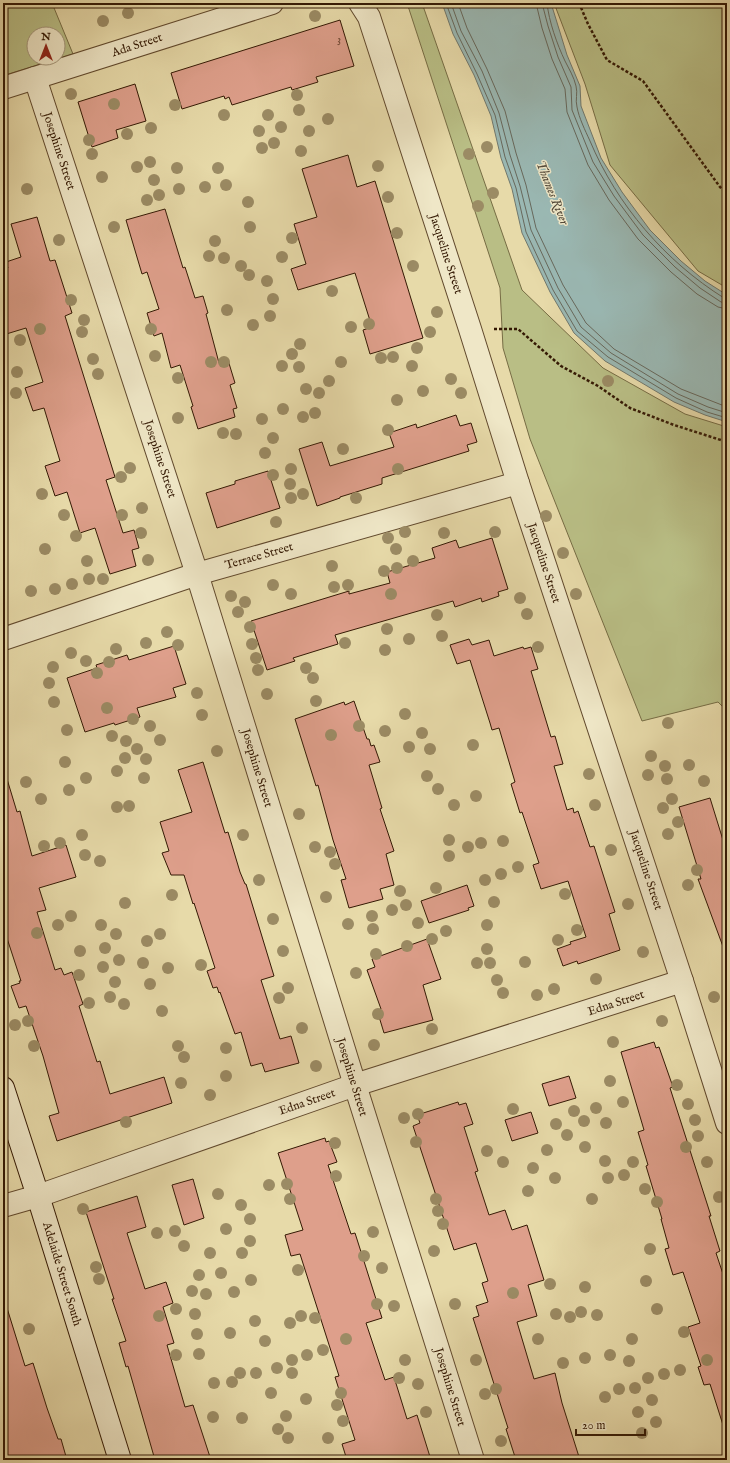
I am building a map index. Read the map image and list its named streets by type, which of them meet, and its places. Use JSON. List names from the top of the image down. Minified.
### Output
{"streets":{"street":["Ada Street","Josephine Street","Jacqueline Street","Terrace Street","Edna Street","Adelaide Street South"]},"crossings":[["Ada Street","Josephine Street"],["Josephine Street","Terrace Street"],["Josephine Street","Edna Street"],["Jacqueline Street","Terrace Street"],["Jacqueline Street","Edna Street"],["Edna Street","Adelaide Street South"]],"water":["Thames River"],"house_numbers":["3"],"scale_bar":"20 m","north":"top"}
